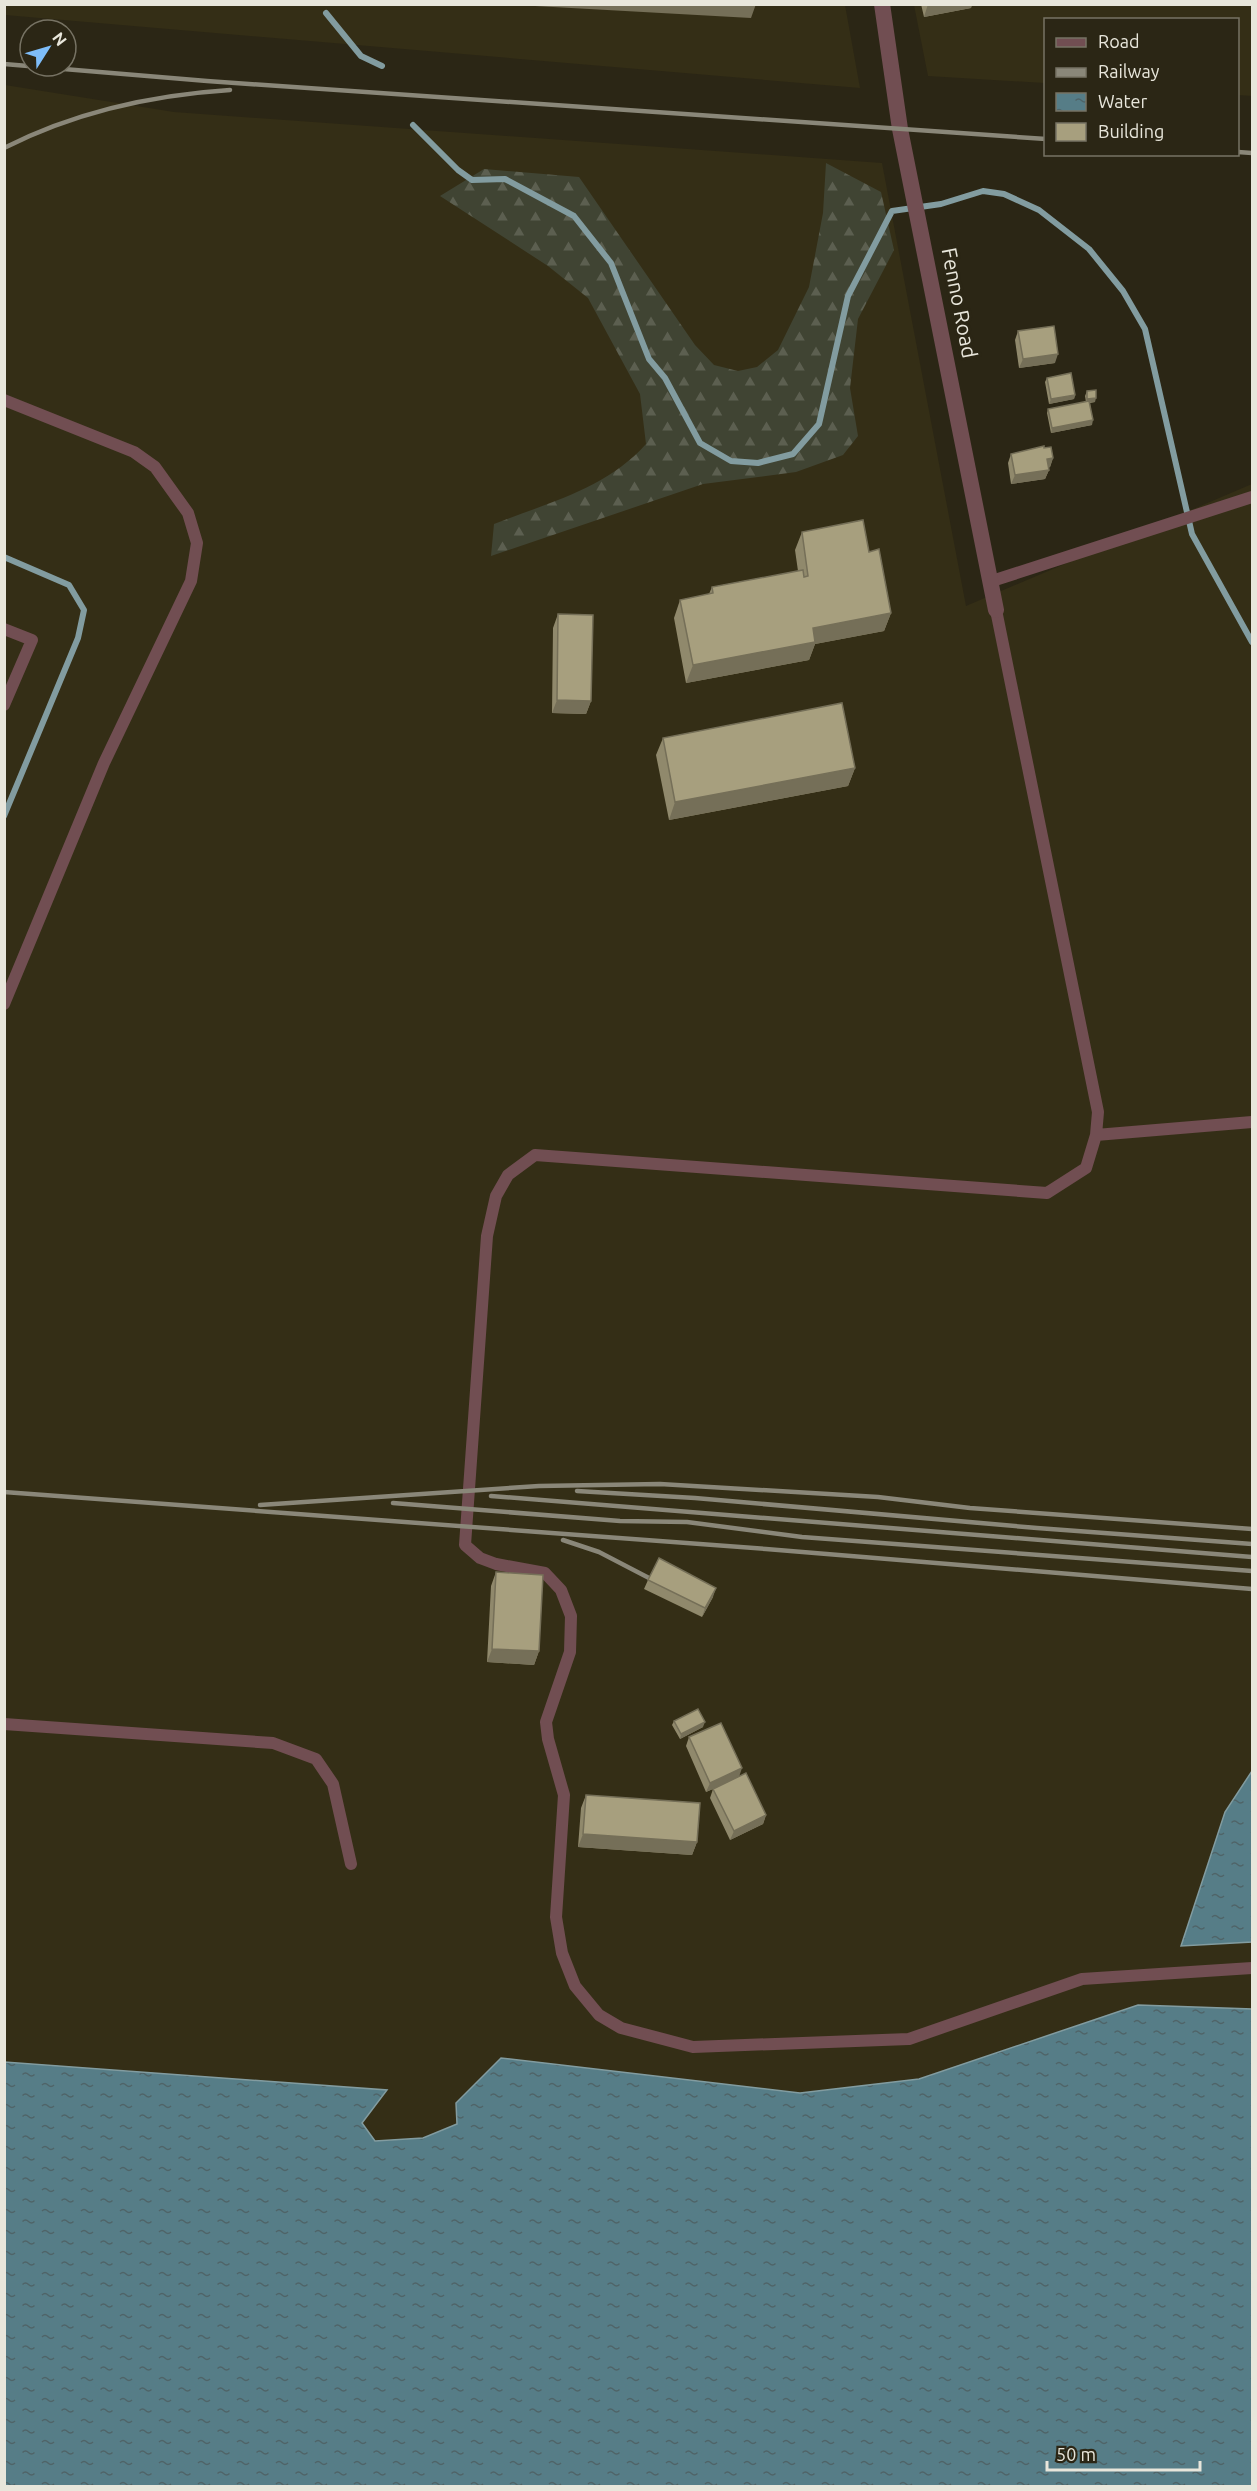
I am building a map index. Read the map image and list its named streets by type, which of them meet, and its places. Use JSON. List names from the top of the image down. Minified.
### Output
{"streets":{"street":["Fenno Road"]},"legend":["Road","Railway","Water","Building"],"scale_bar":"50 m","north":"top right"}
